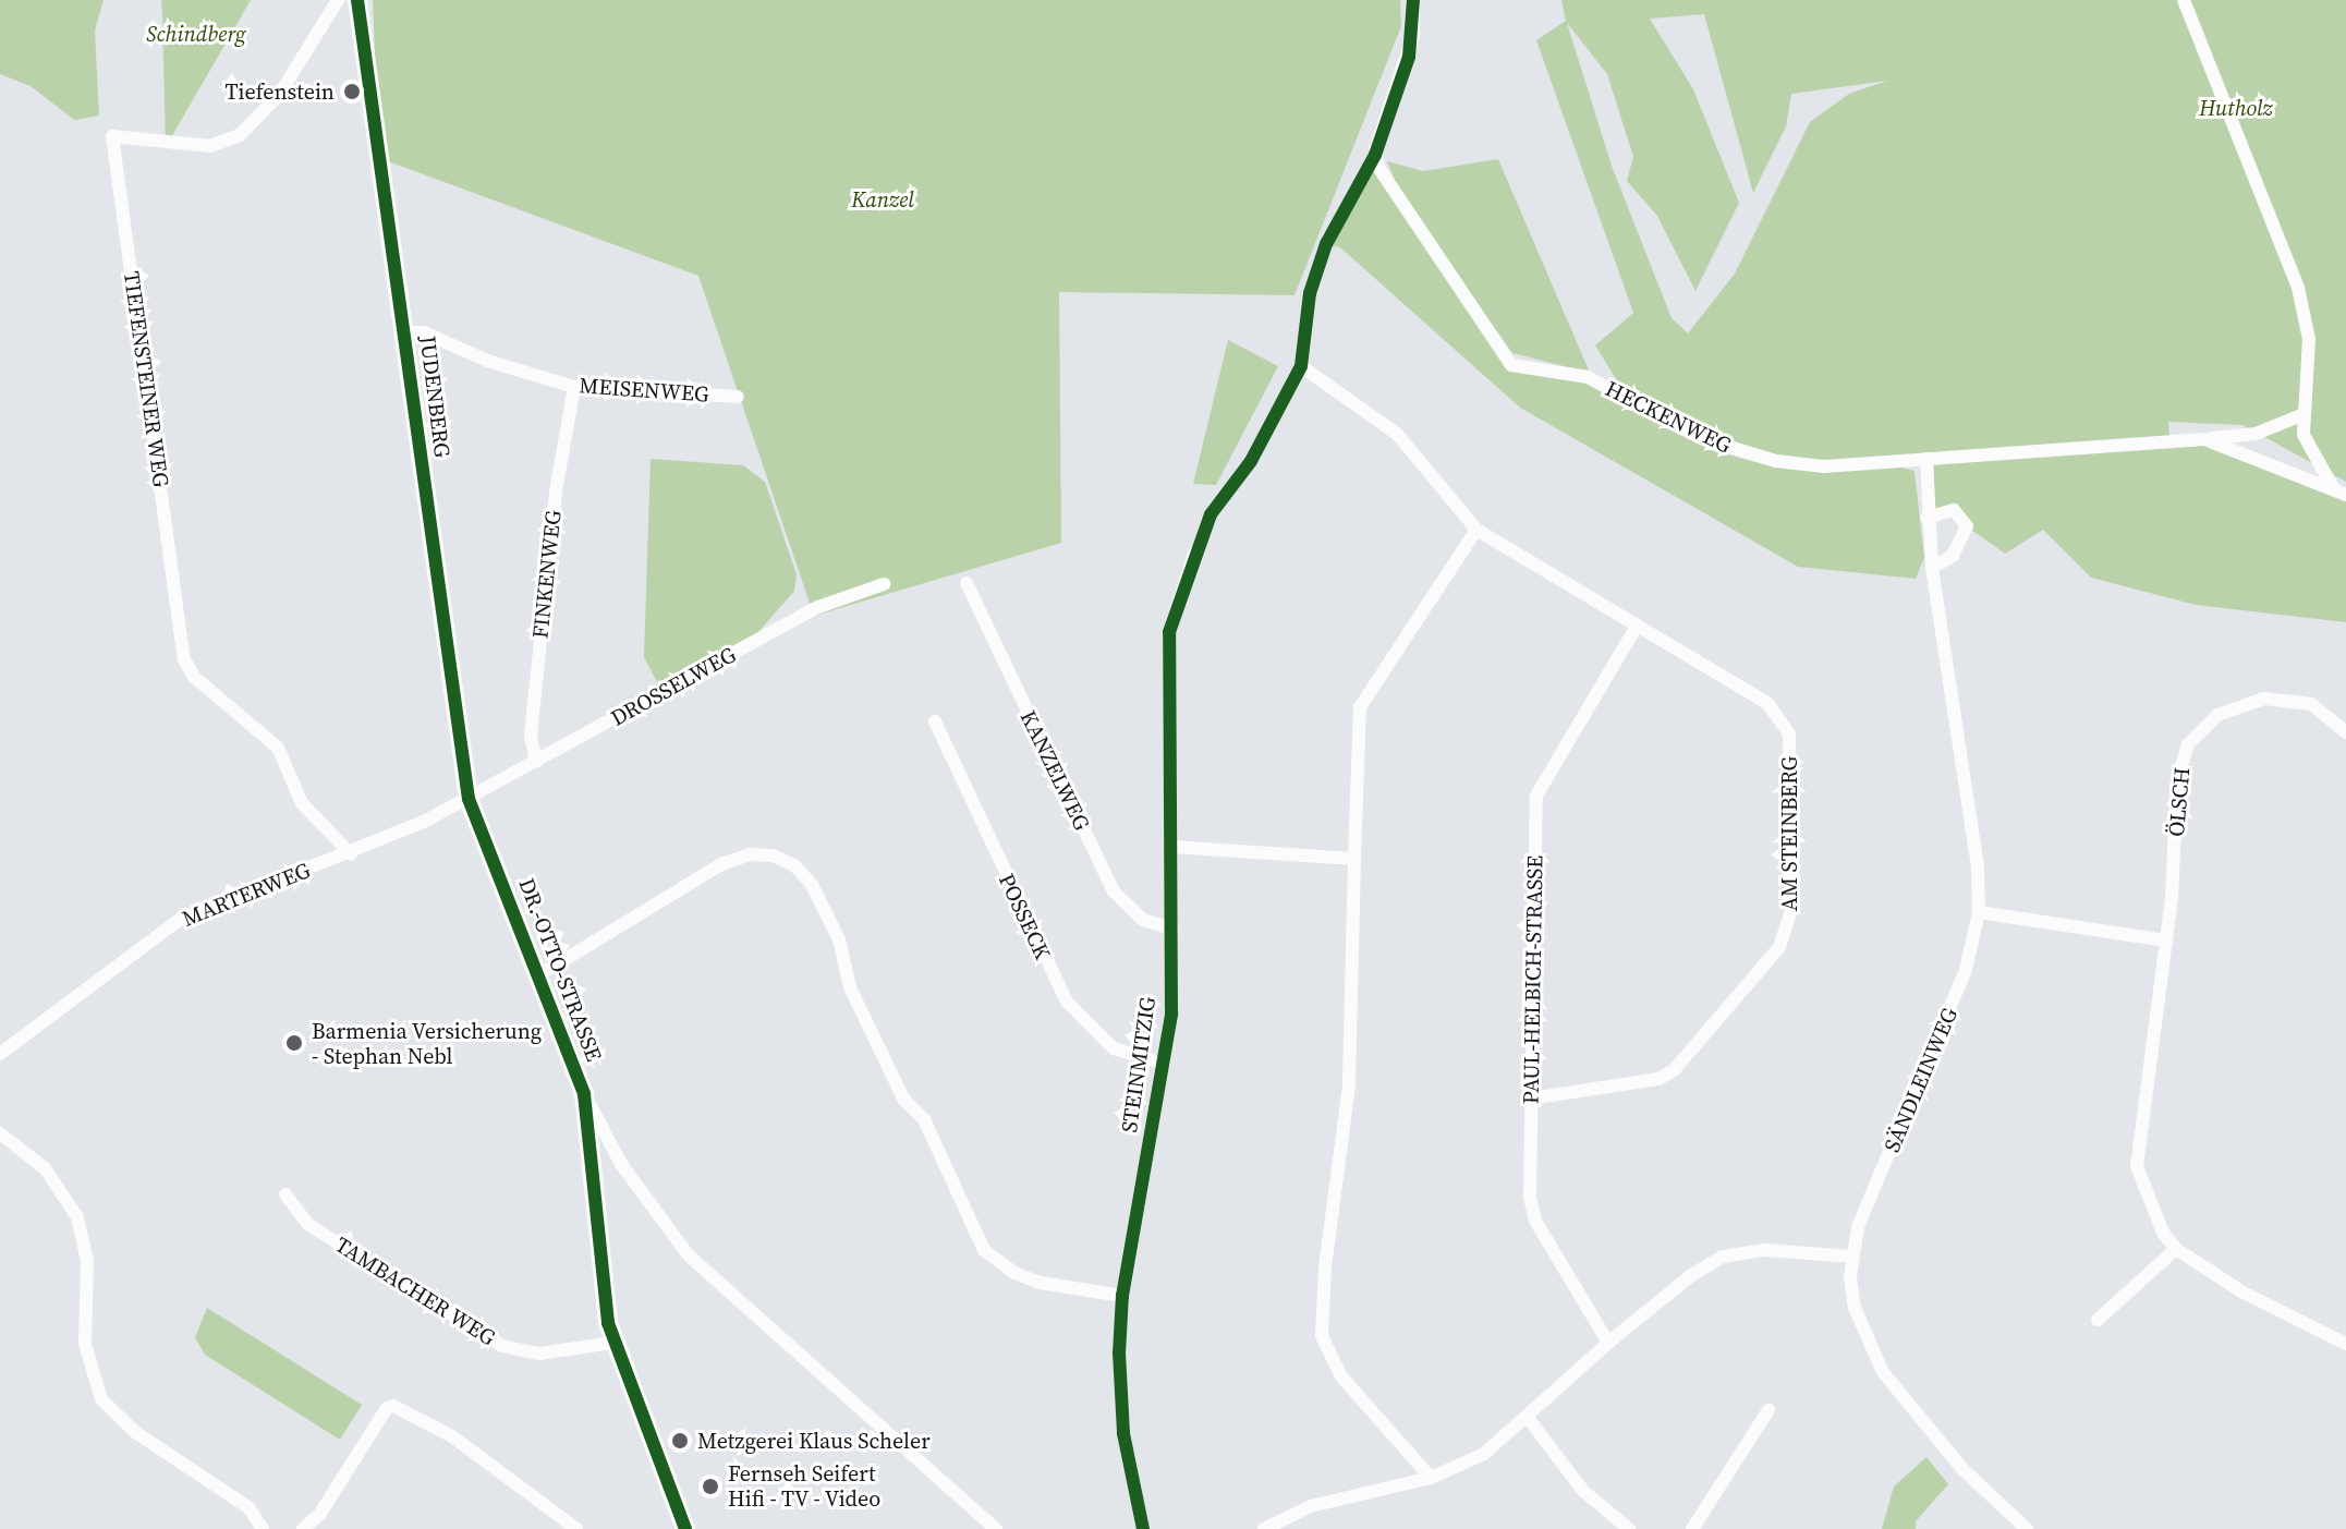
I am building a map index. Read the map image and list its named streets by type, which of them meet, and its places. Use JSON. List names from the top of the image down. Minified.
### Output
{"streets":{"street":["TIEFENSTEINER WEG","MEISENWEG","JUDENBERG","HECKENWEG","FINKENWEG","DROSSELWEG","KANZELWEG","ÖLSCH","AM STEINBERG","MARTERWEG","POSSECK","DR.-OTTO-STRASSE","PAUL-HELBICH-STRASSE","STEINMITZIG","SÄNDLEINWEG","TAMBACHER WEG"]},"crossings":[["TIEFENSTEINER WEG","MARTERWEG"],["MEISENWEG","JUDENBERG"],["MEISENWEG","FINKENWEG"],["JUDENBERG","DROSSELWEG"],["JUDENBERG","MARTERWEG"],["JUDENBERG","DR.-OTTO-STRASSE"],["HECKENWEG","SÄNDLEINWEG"],["FINKENWEG","DROSSELWEG"],["DROSSELWEG","MARTERWEG"],["DROSSELWEG","DR.-OTTO-STRASSE"],["KANZELWEG","STEINMITZIG"],["AM STEINBERG","PAUL-HELBICH-STRASSE"],["MARTERWEG","DR.-OTTO-STRASSE"],["POSSECK","STEINMITZIG"]],"parks":["Schindberg","Hutholz","Kanzel"],"places":["Tiefenstein","Barmenia Versicherung - Stephan Nebl","Metzgerei Klaus Scheler","Fernseh Seifert Hifi - TV - Video"]}
